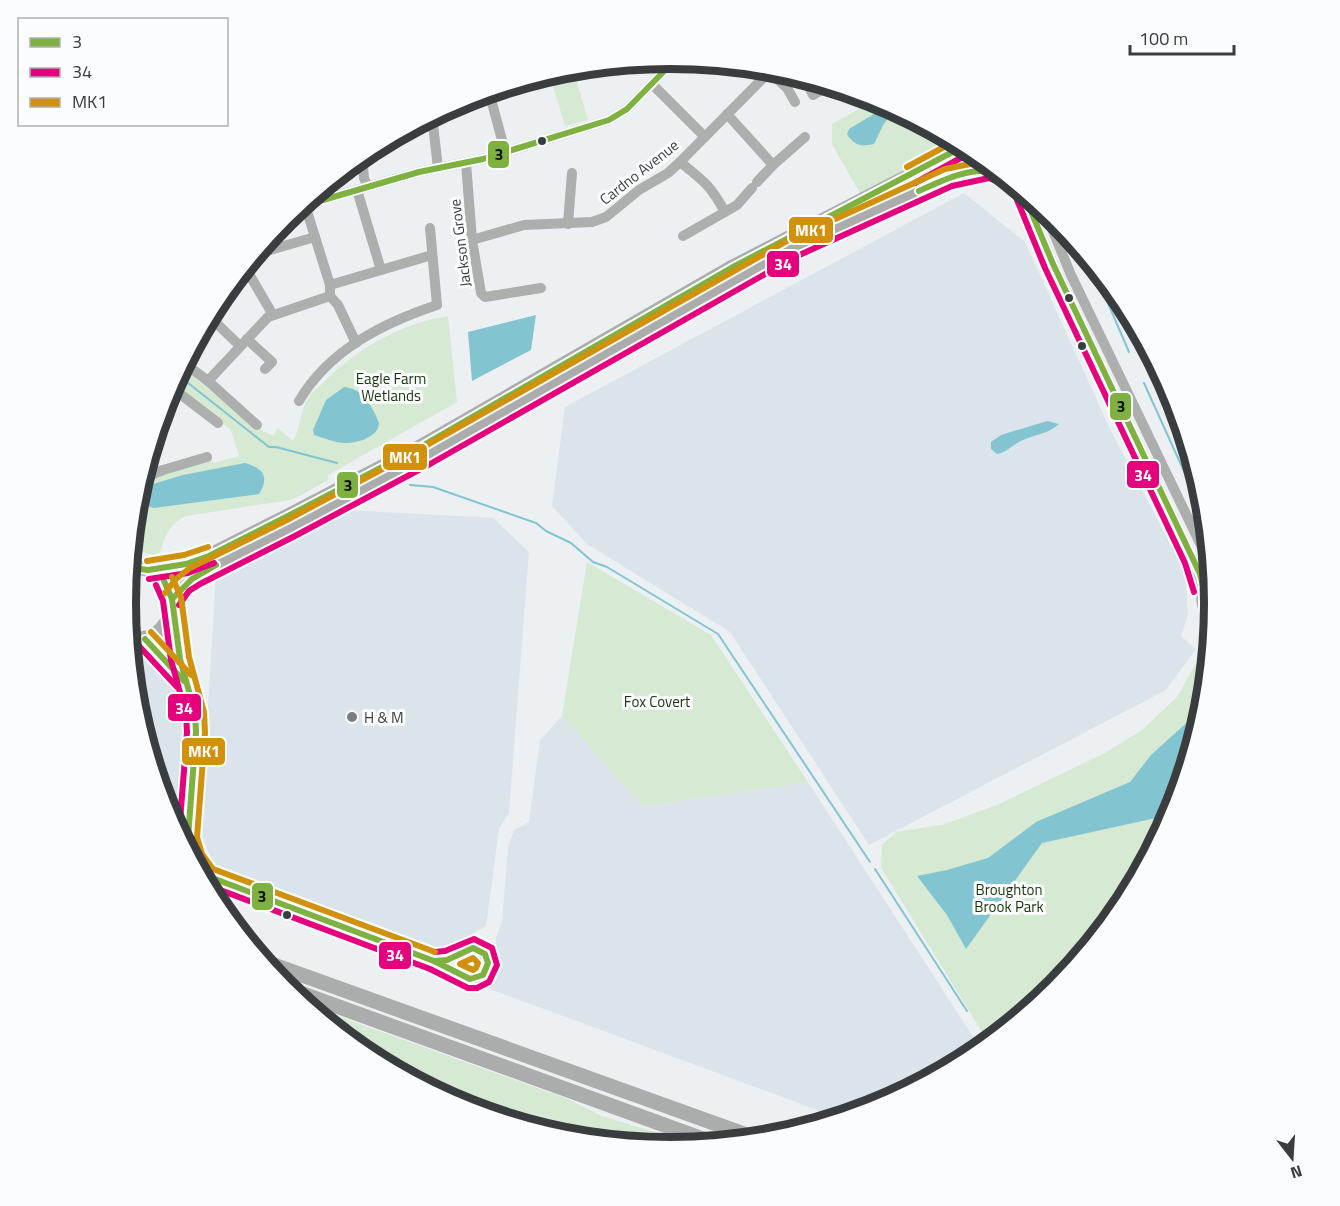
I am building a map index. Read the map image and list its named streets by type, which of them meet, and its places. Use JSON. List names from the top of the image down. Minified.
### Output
{"streets":{"street":["Cardno Avenue","Jackson Grove"]},"crossings":[["Cardno Avenue","Jackson Grove"]],"parks":["Eagle Farm Wetlands","Fox Covert","Broughton Brook Park"],"places":["H & M"],"lines":["transit line 3","transit line MK1","transit line 34"],"legend":["3","34","MK1"],"scale_bar":"100 m","north":"bottom"}
